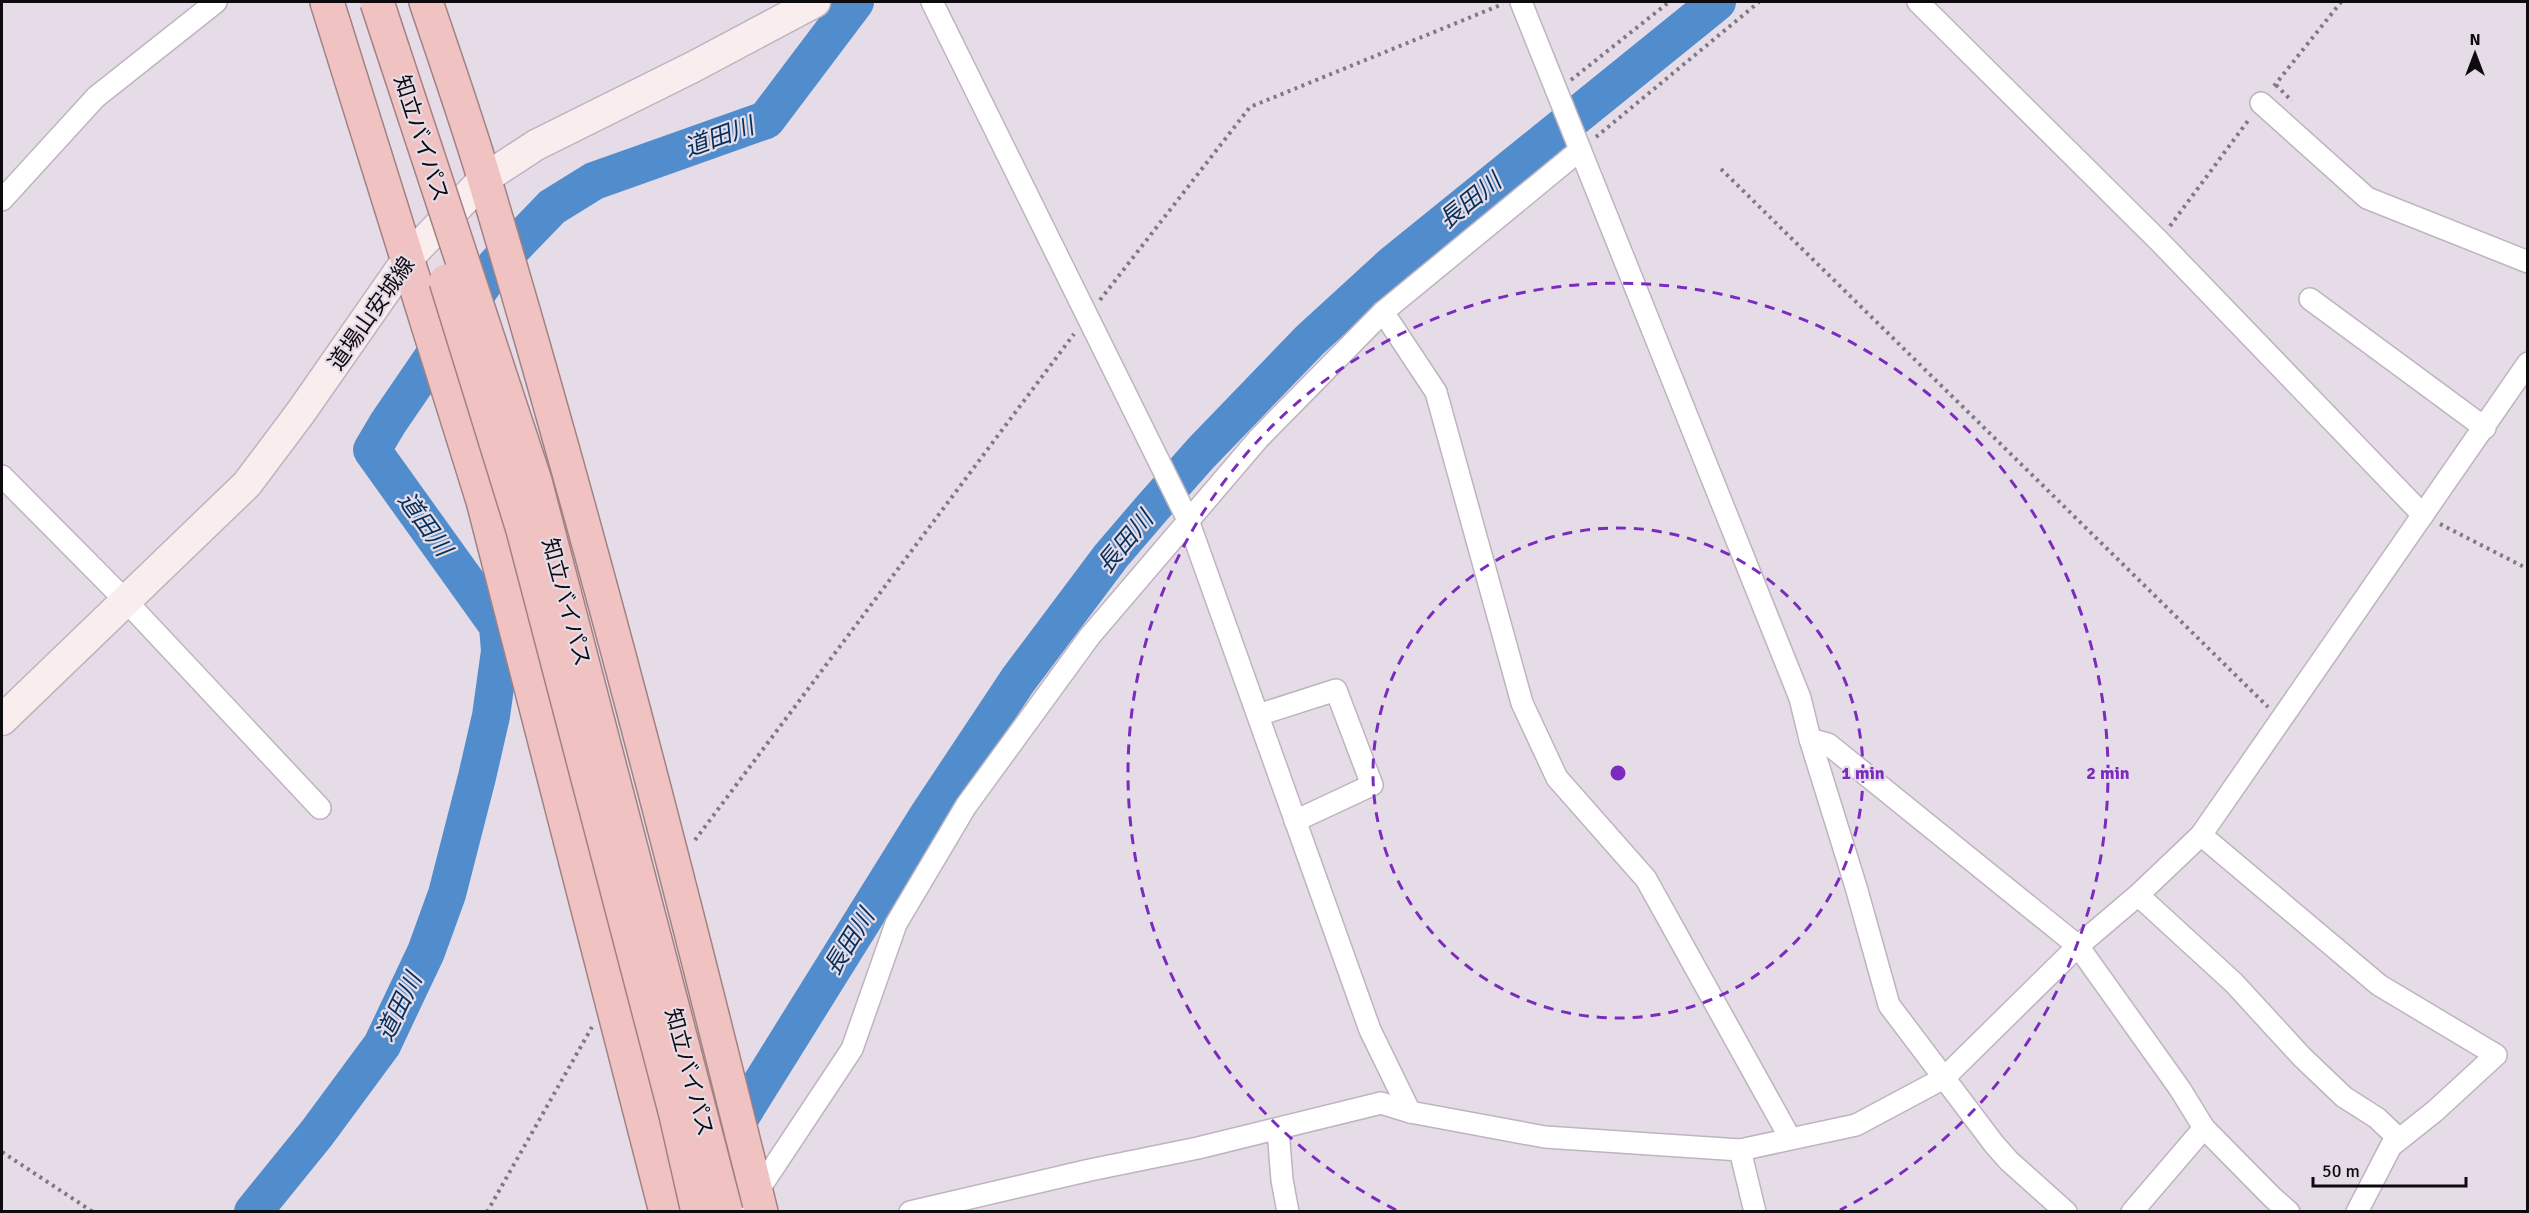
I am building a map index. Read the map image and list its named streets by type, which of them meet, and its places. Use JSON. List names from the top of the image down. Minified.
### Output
{"streets":{"highway":["知立バイパス"],"main road":["道場山安城線"]},"water":["道田川","長田川"],"scale_bar":"50 m","north":"top","rings":["1 min","2 min"]}
